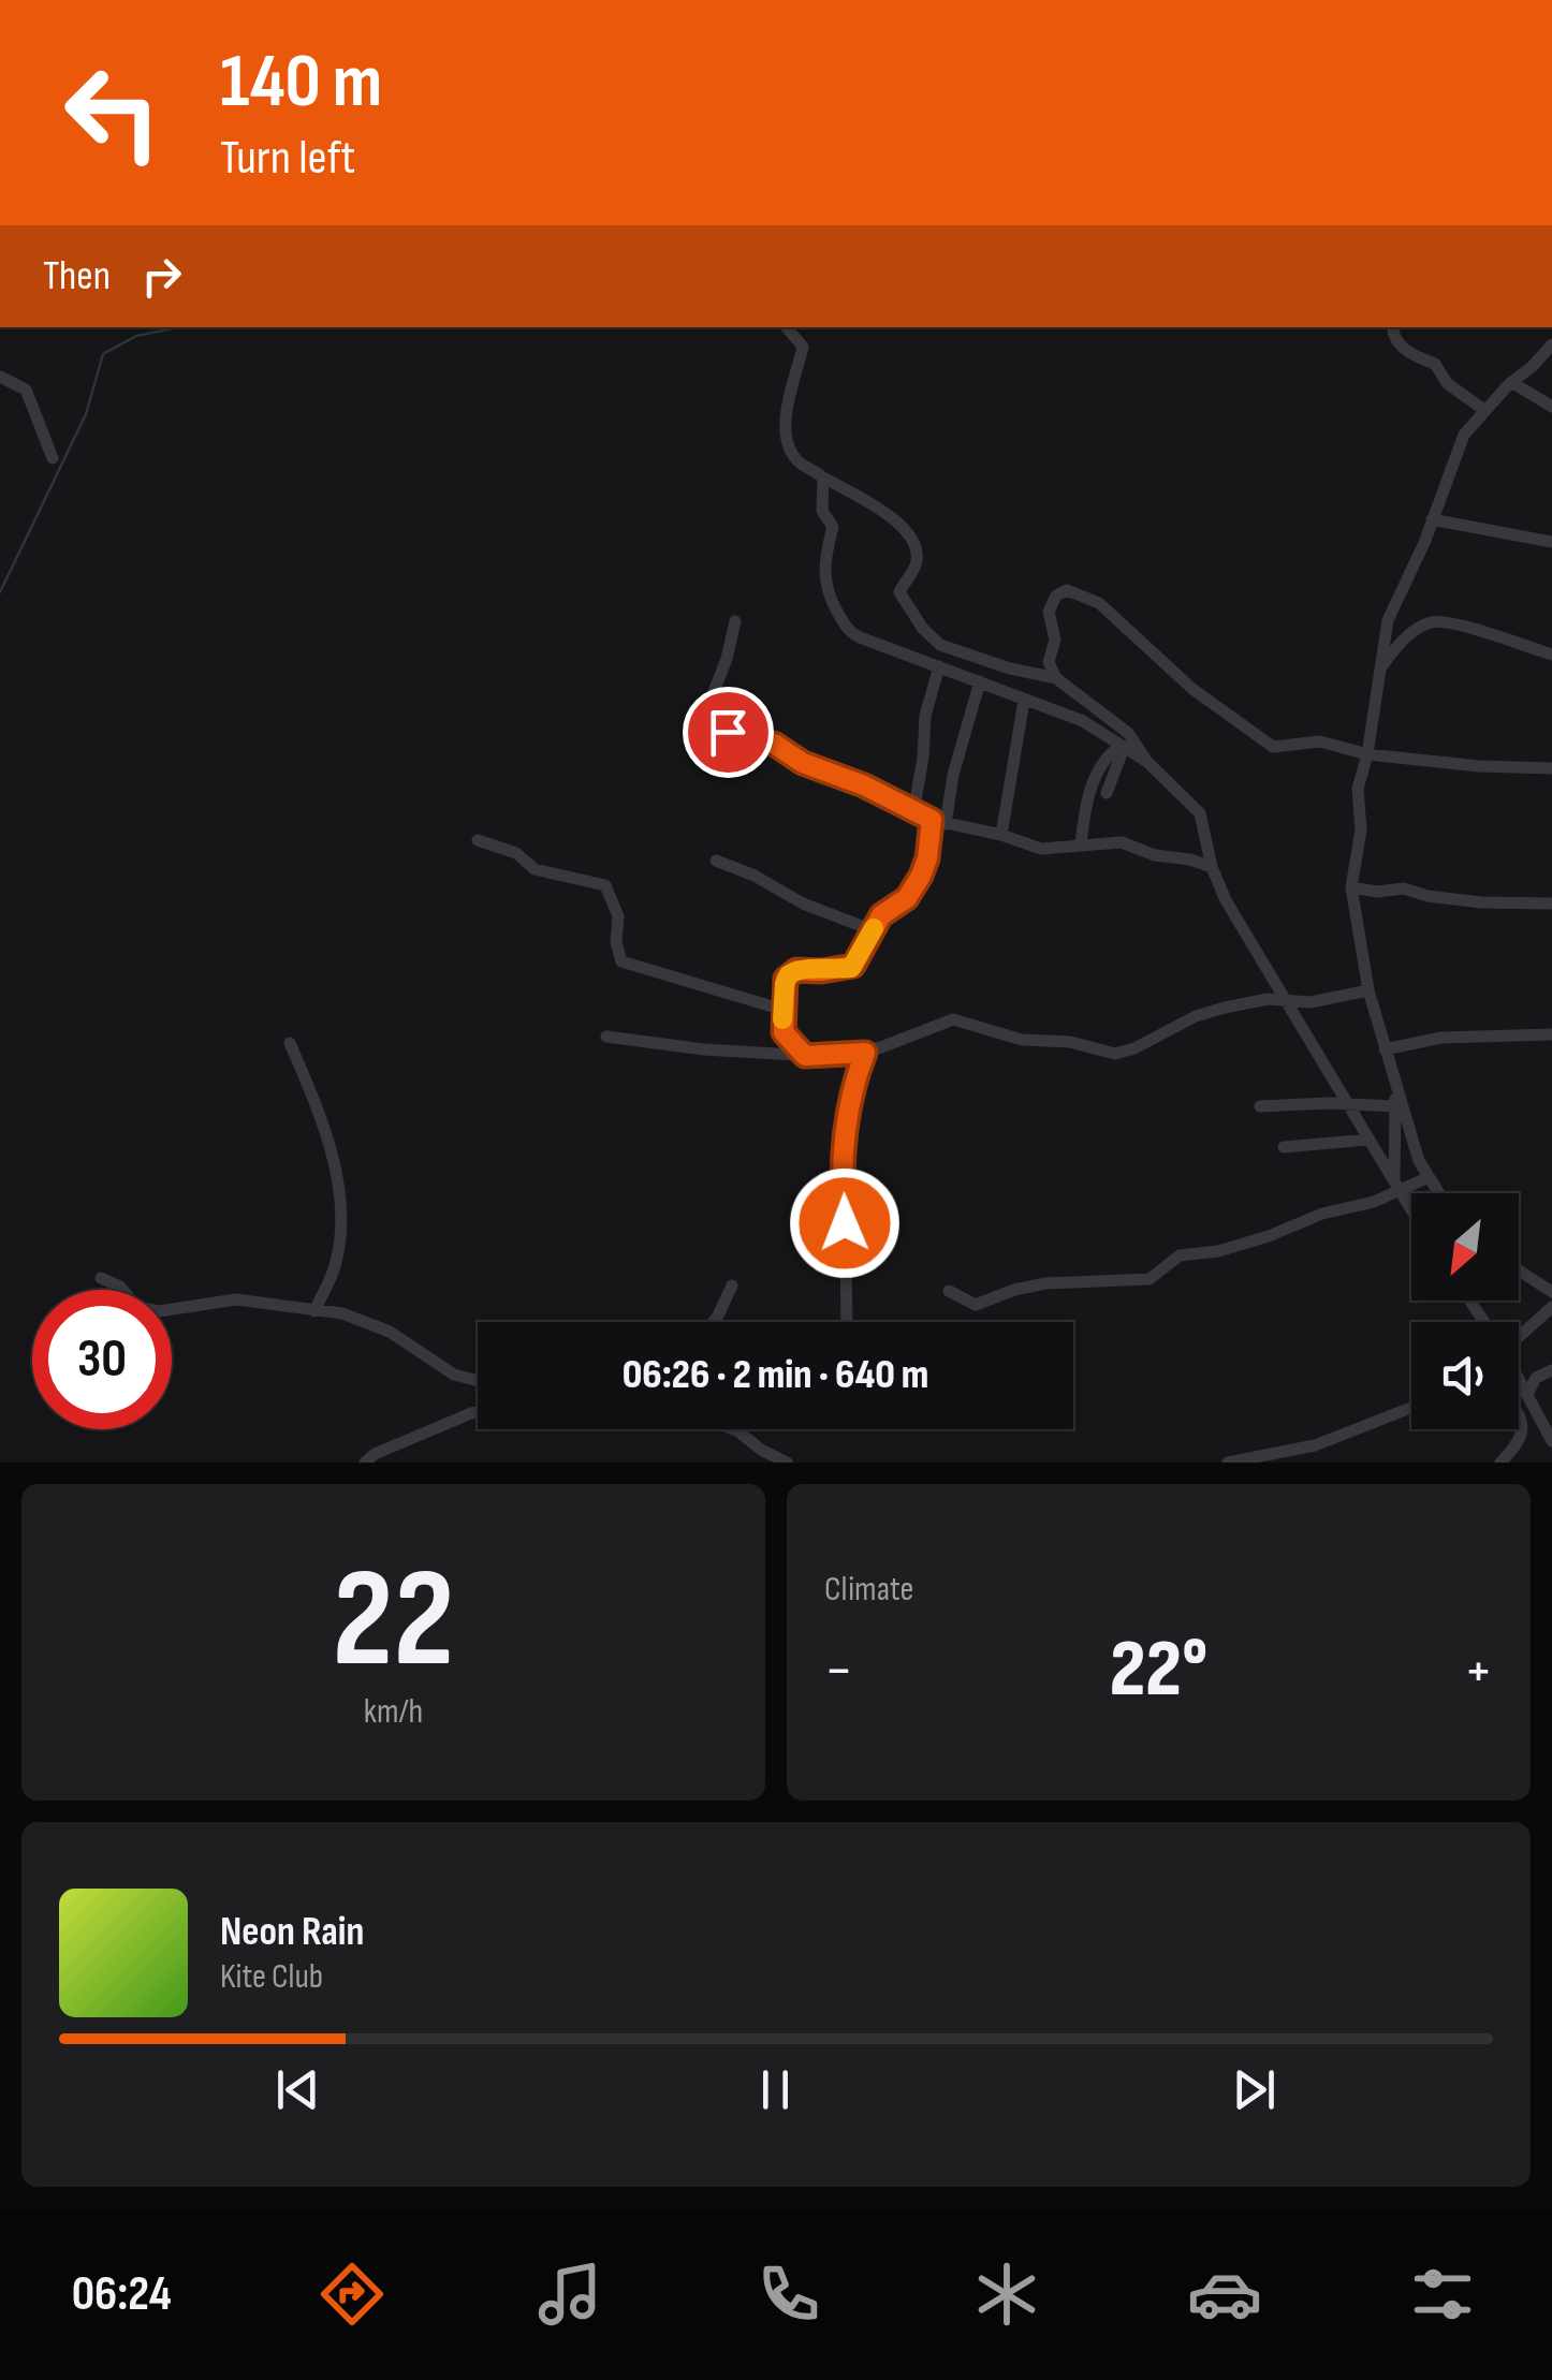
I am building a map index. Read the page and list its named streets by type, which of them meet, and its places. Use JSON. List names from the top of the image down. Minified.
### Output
{"north":"bottom left","page":{"turn":["140 m","Turn left"],"then":"Then","limit":"30","trip":"06:26 · 2 min · 640 m","tile":[["22","km/h"],"Climate"],"heat":["−","22°","+"],"song":["Neon Rain","Kite Club"],"tabs":"06:24"}}
